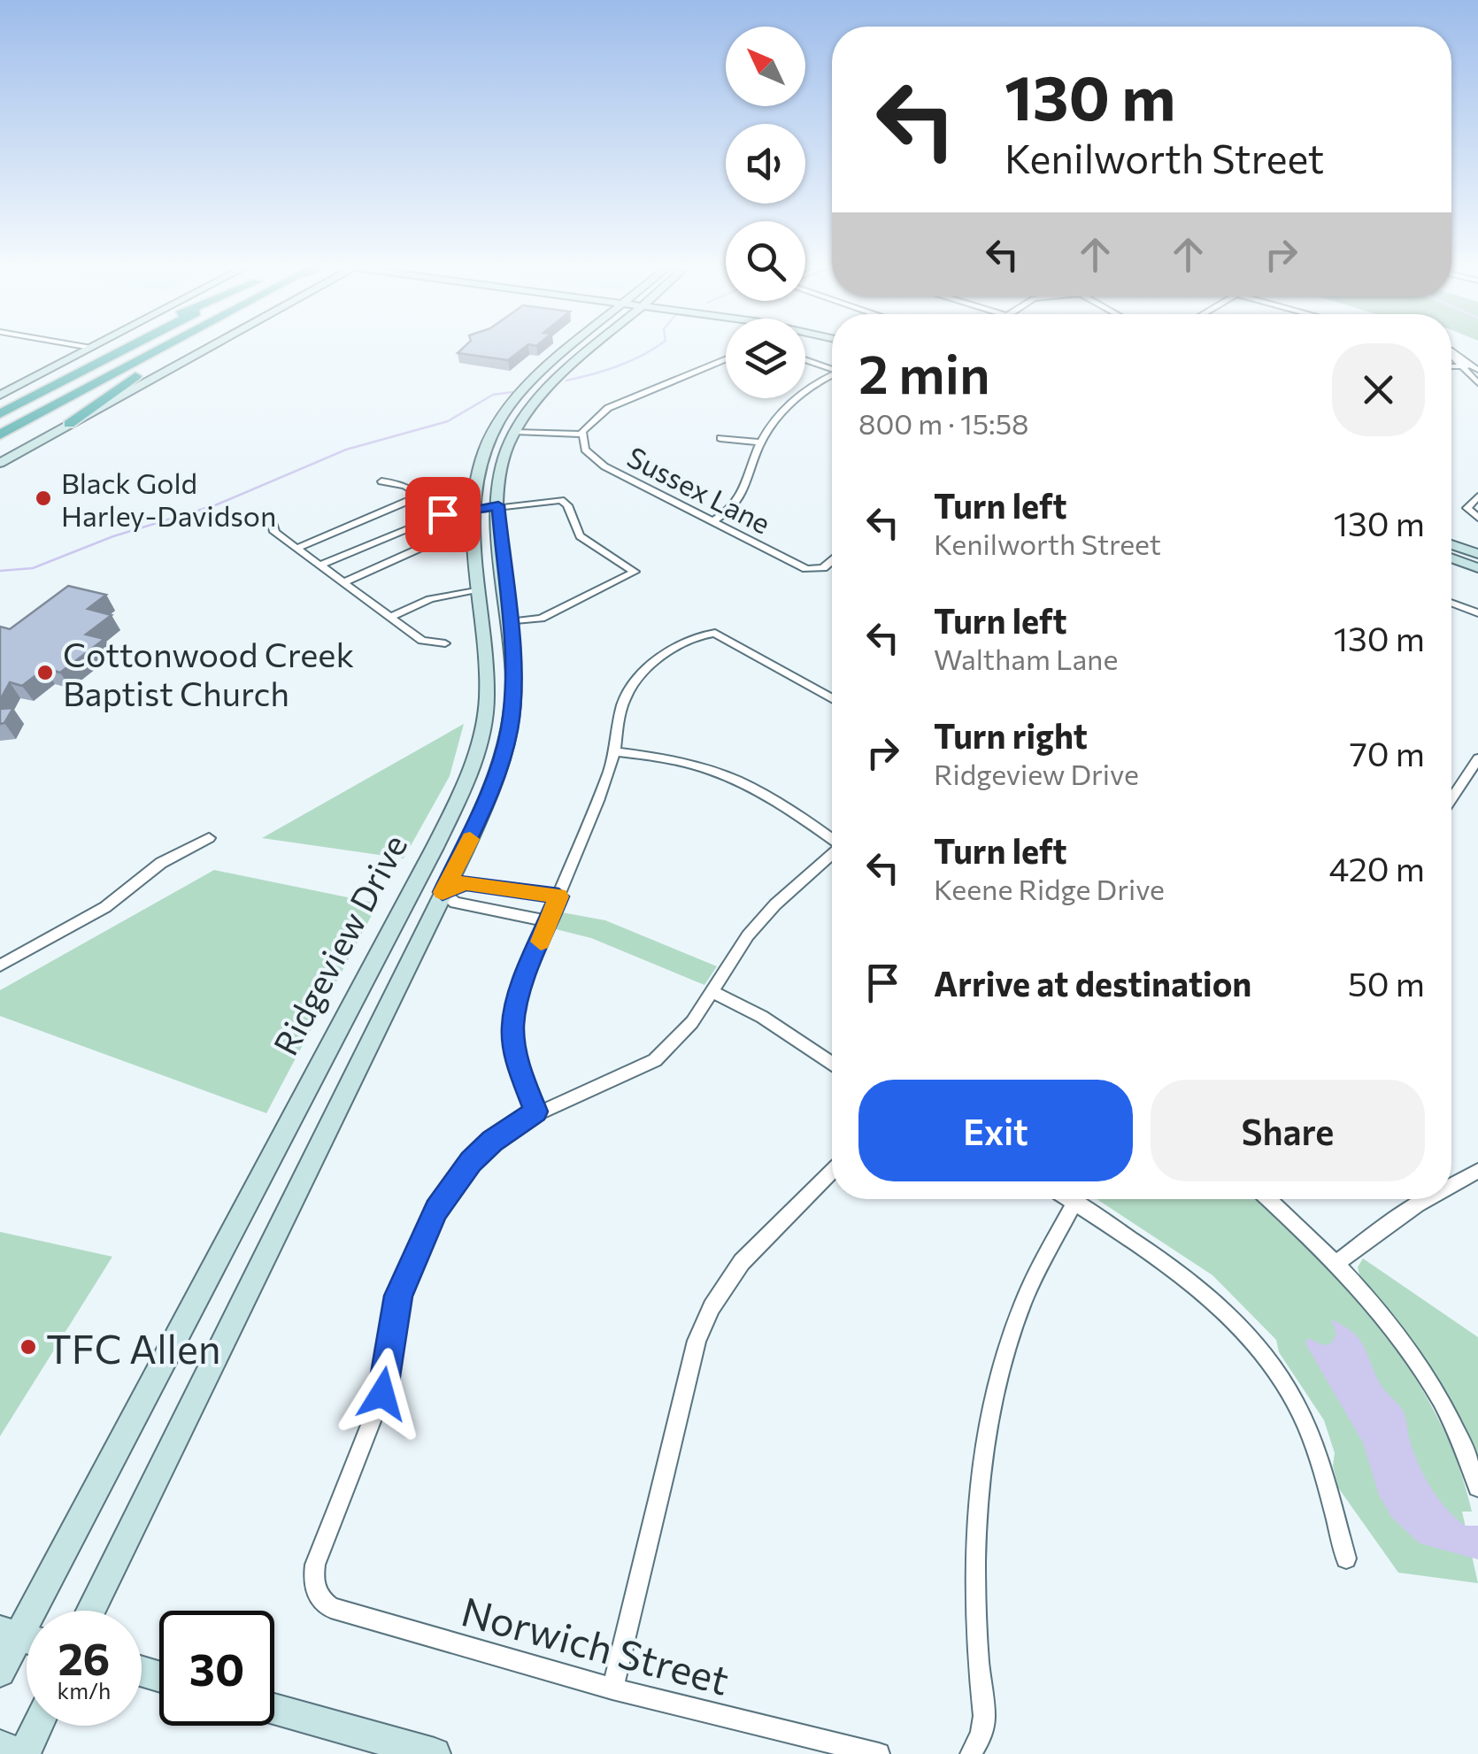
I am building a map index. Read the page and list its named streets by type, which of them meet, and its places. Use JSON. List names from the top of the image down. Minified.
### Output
{"streets":{"main road":["Ridgeview Drive"],"street":["Sussex Lane","Norwich Street"]},"places":["Black Gold Harley-Davidson","Cottonwood Creek Baptist Church","TFC Allen"],"north":"top left","page":{"turn":["130 m","Kenilworth Street"],"heading":["2 min","800 m · 15:58"],"list":[{"name":"Turn left","note":"Kenilworth Street","value":"130 m"},{"name":"Turn left","note":"Waltham Lane","value":"130 m"},{"name":"Turn right","note":"Ridgeview Drive","value":"70 m"},{"name":"Turn left","note":"Keene Ridge Drive","value":"420 m"},{"name":"Arrive at destination","value":"50 m"}],"buttons":["Exit","Share"],"speed":"26 km/h","limit":"30"}}
